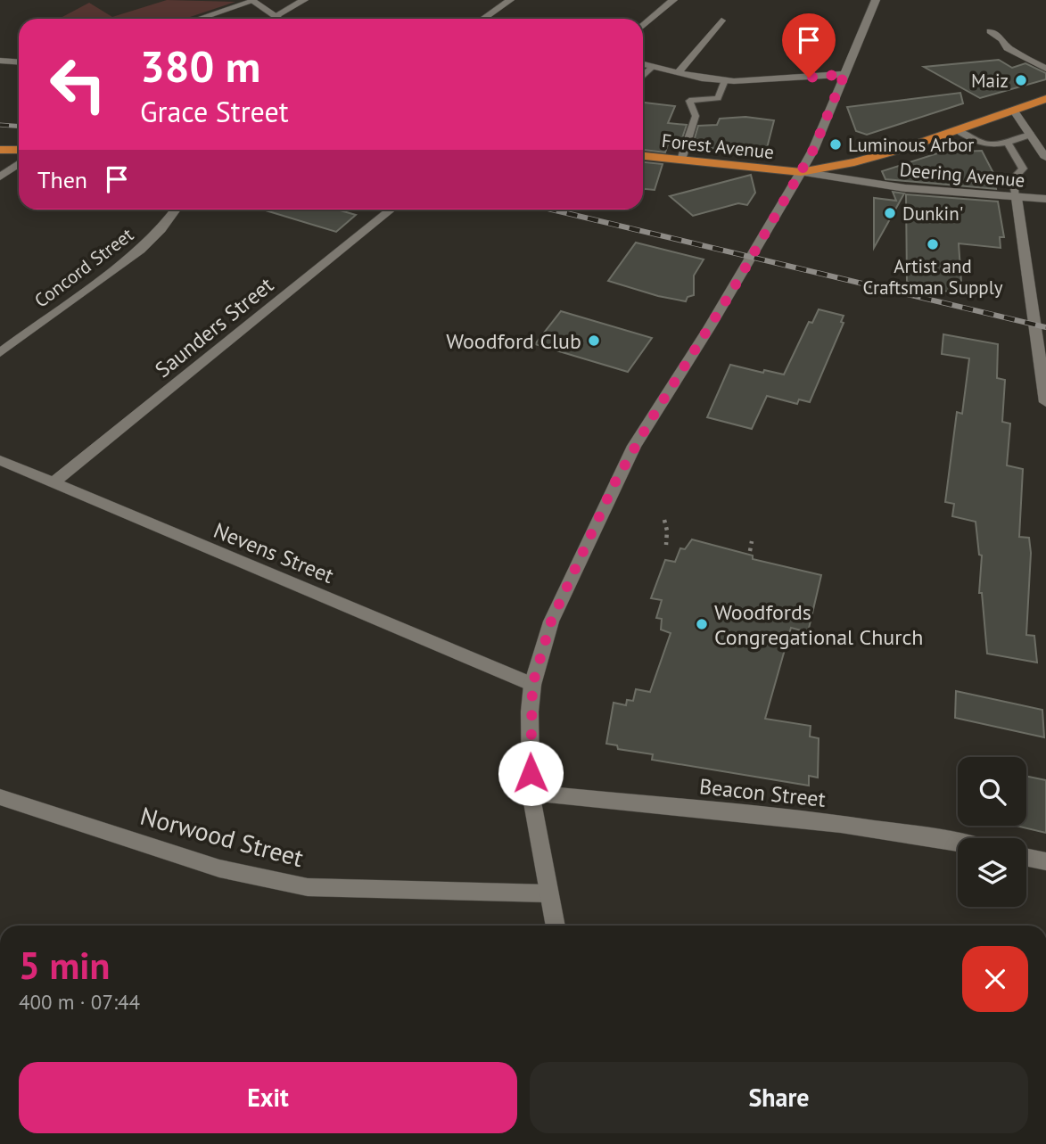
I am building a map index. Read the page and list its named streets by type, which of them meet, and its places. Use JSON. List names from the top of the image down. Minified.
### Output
{"streets":{"highway":["Forest Avenue"],"street":["Deering Avenue","Concord Street","Saunders Street","Nevens Street","Beacon Street","Norwood Street"]},"crossings":[["Forest Avenue","Deering Avenue"],["Saunders Street","Nevens Street"]],"places":["Maiz","Luminous Arbor","Dunkin'","Artist and Craftsman Supply","Woodford Club","Woodfords Congregational Church"],"page":{"turn":["380 m","Grace Street"],"then":"Then","heading":["5 min","400 m · 07:44"],"buttons":["Exit","Share"]}}
